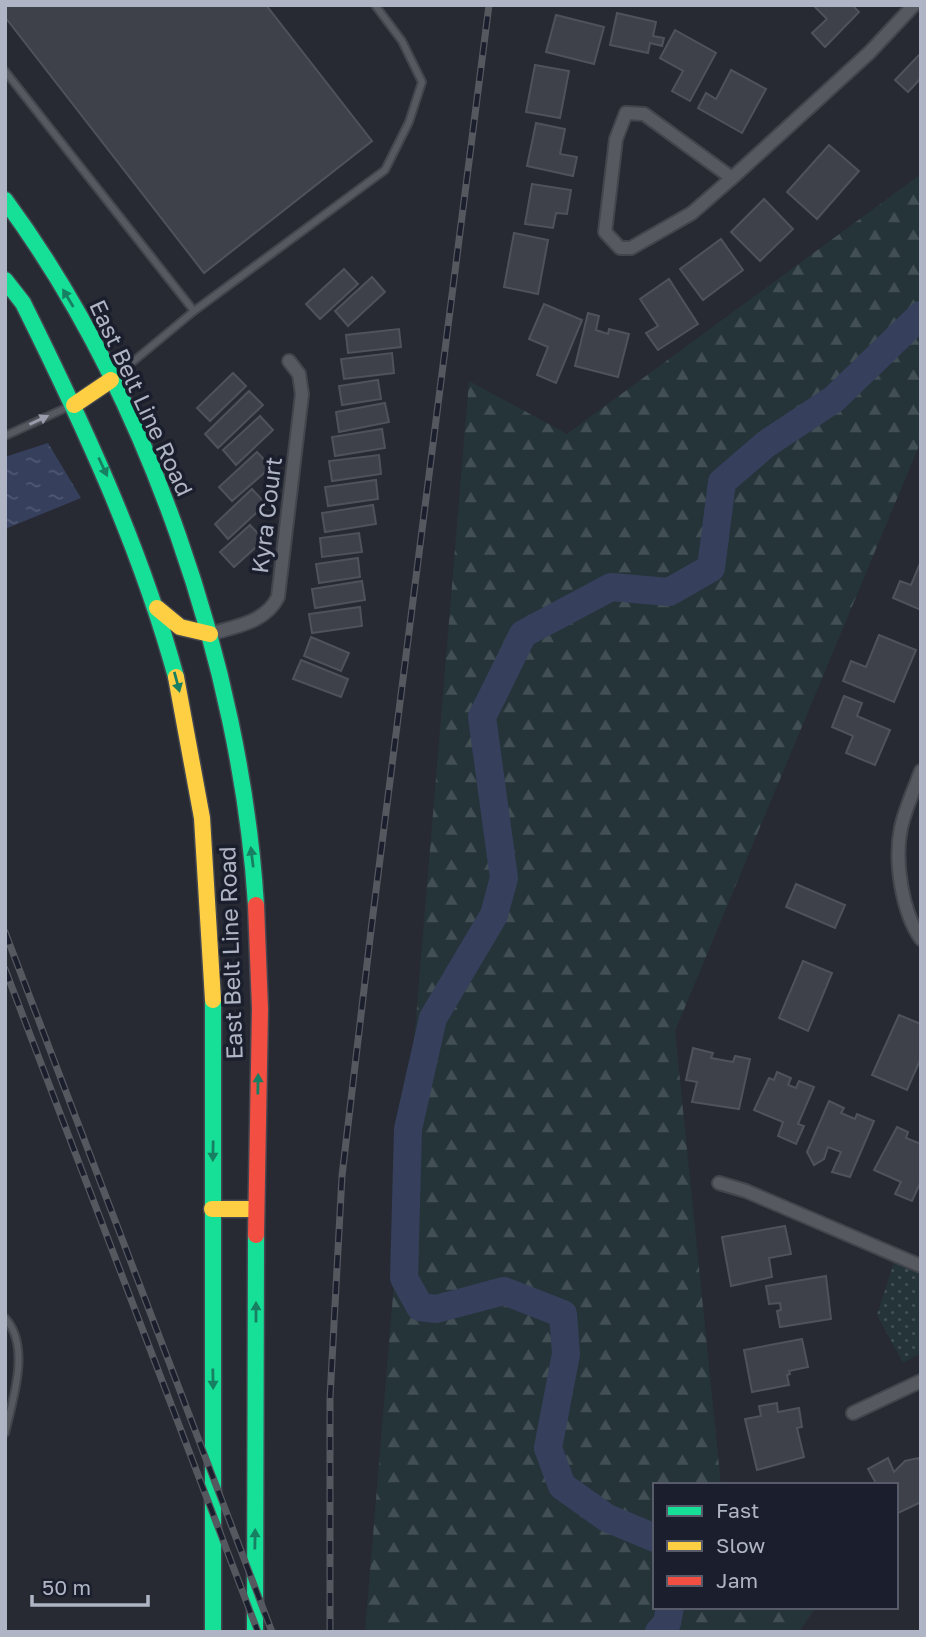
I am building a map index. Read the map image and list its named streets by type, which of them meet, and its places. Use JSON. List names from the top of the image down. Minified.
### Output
{"streets":{"main road":["East Belt Line Road"],"street":["Kyra Court"]},"crossings":[["East Belt Line Road","Kyra Court"]],"legend":["Fast","Slow","Jam"],"scale_bar":"50 m"}
